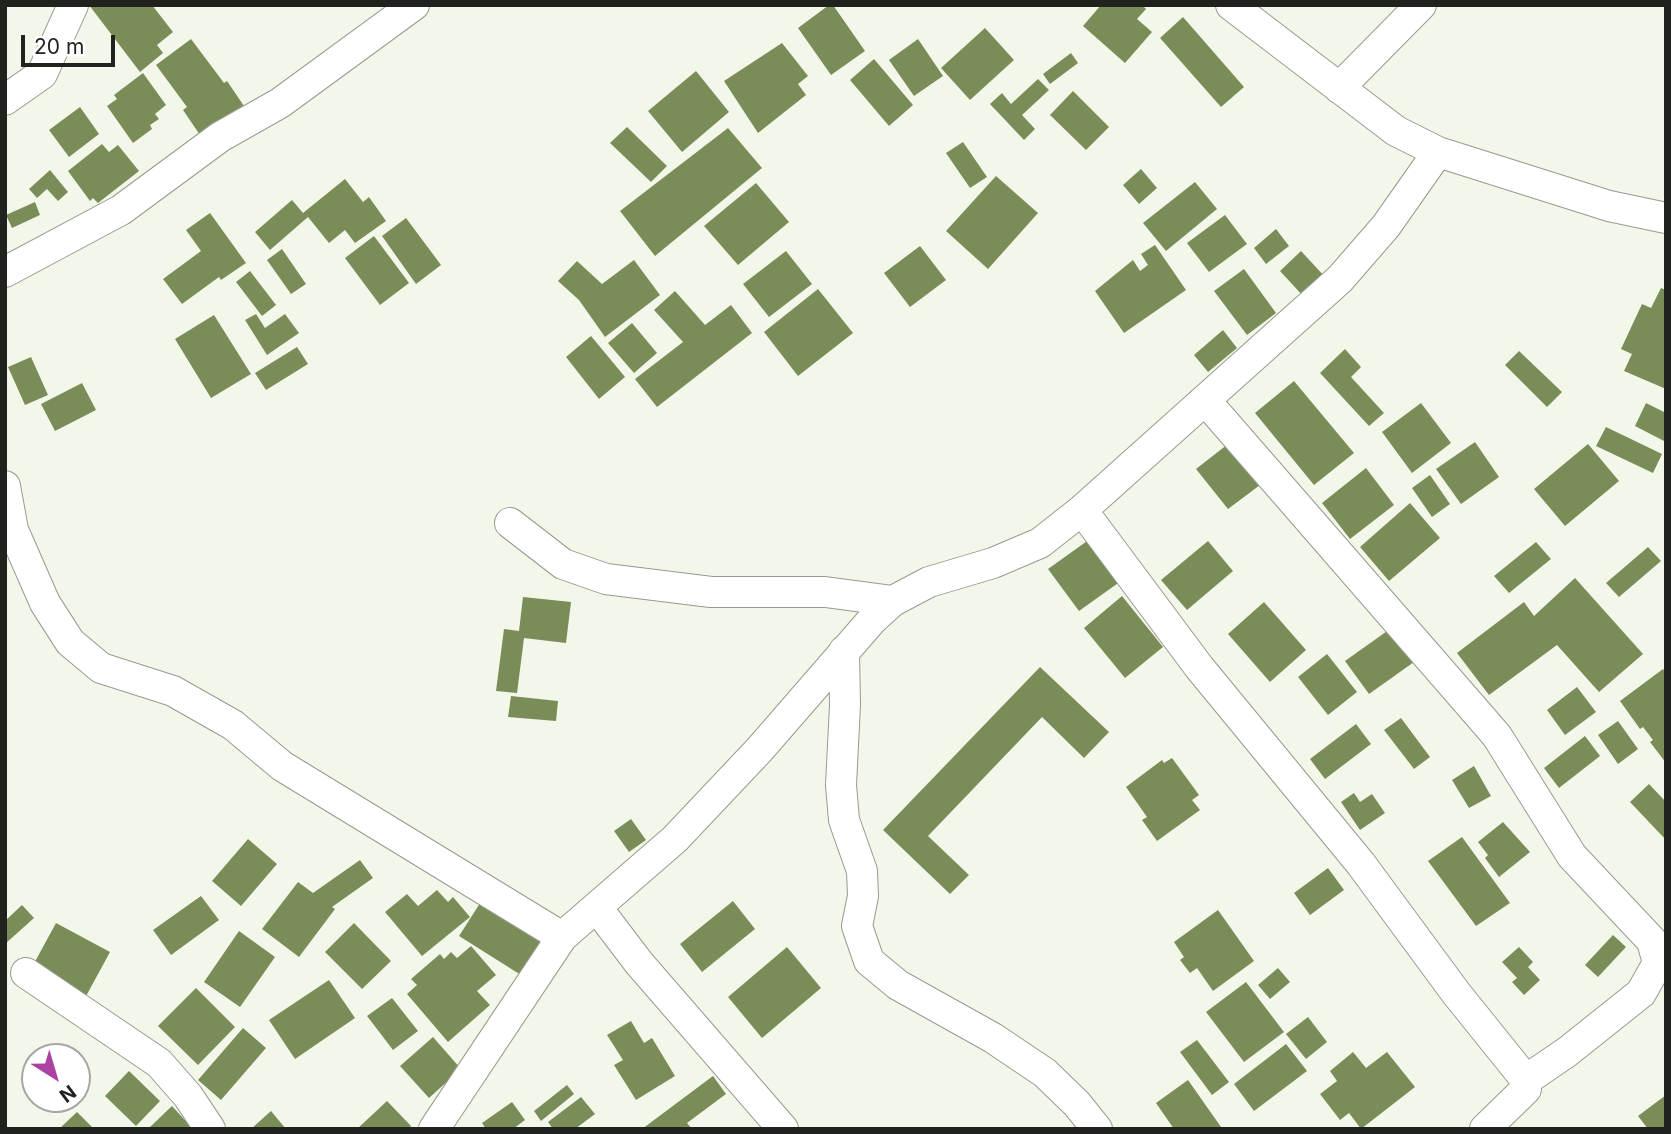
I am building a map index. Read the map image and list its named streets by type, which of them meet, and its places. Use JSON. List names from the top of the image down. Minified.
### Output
{"scale_bar":"20 m","north":"bottom right"}
